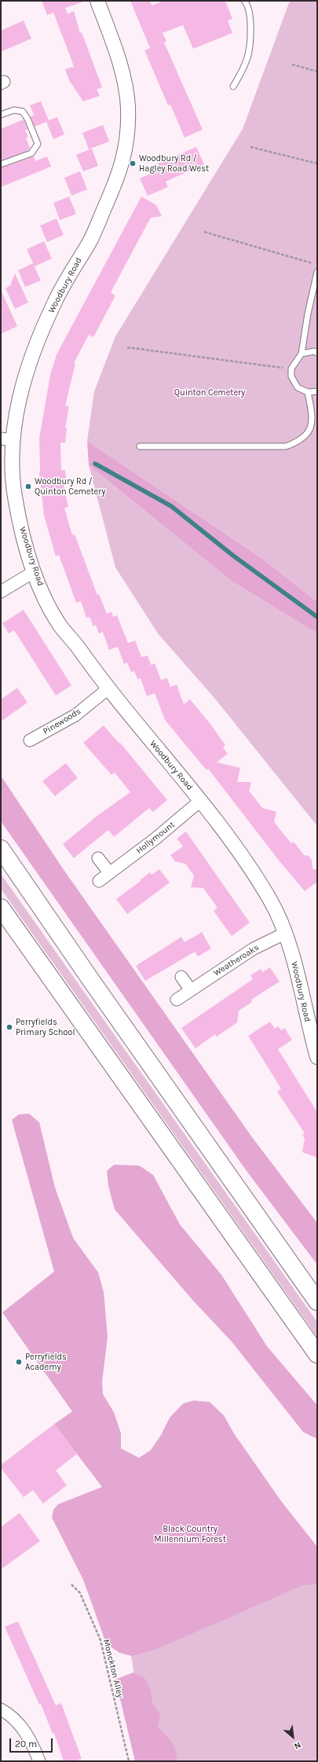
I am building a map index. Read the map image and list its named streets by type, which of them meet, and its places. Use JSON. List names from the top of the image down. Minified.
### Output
{"streets":{"street":["Woodbury Road","Pinewoods","Hollymount","Weatheroaks"],"path":["Monckton Alley"]},"crossings":[["Woodbury Road","Pinewoods"],["Woodbury Road","Hollymount"],["Woodbury Road","Weatheroaks"]],"parks":["Quinton Cemetery","Black Country Millennium Forest"],"places":["Woodbury Rd / Hagley Road West","Woodbury Rd / Quinton Cemetery","Perryfields Primary School","Perryfields Academy"],"scale_bar":"20 m","north":"bottom right"}
